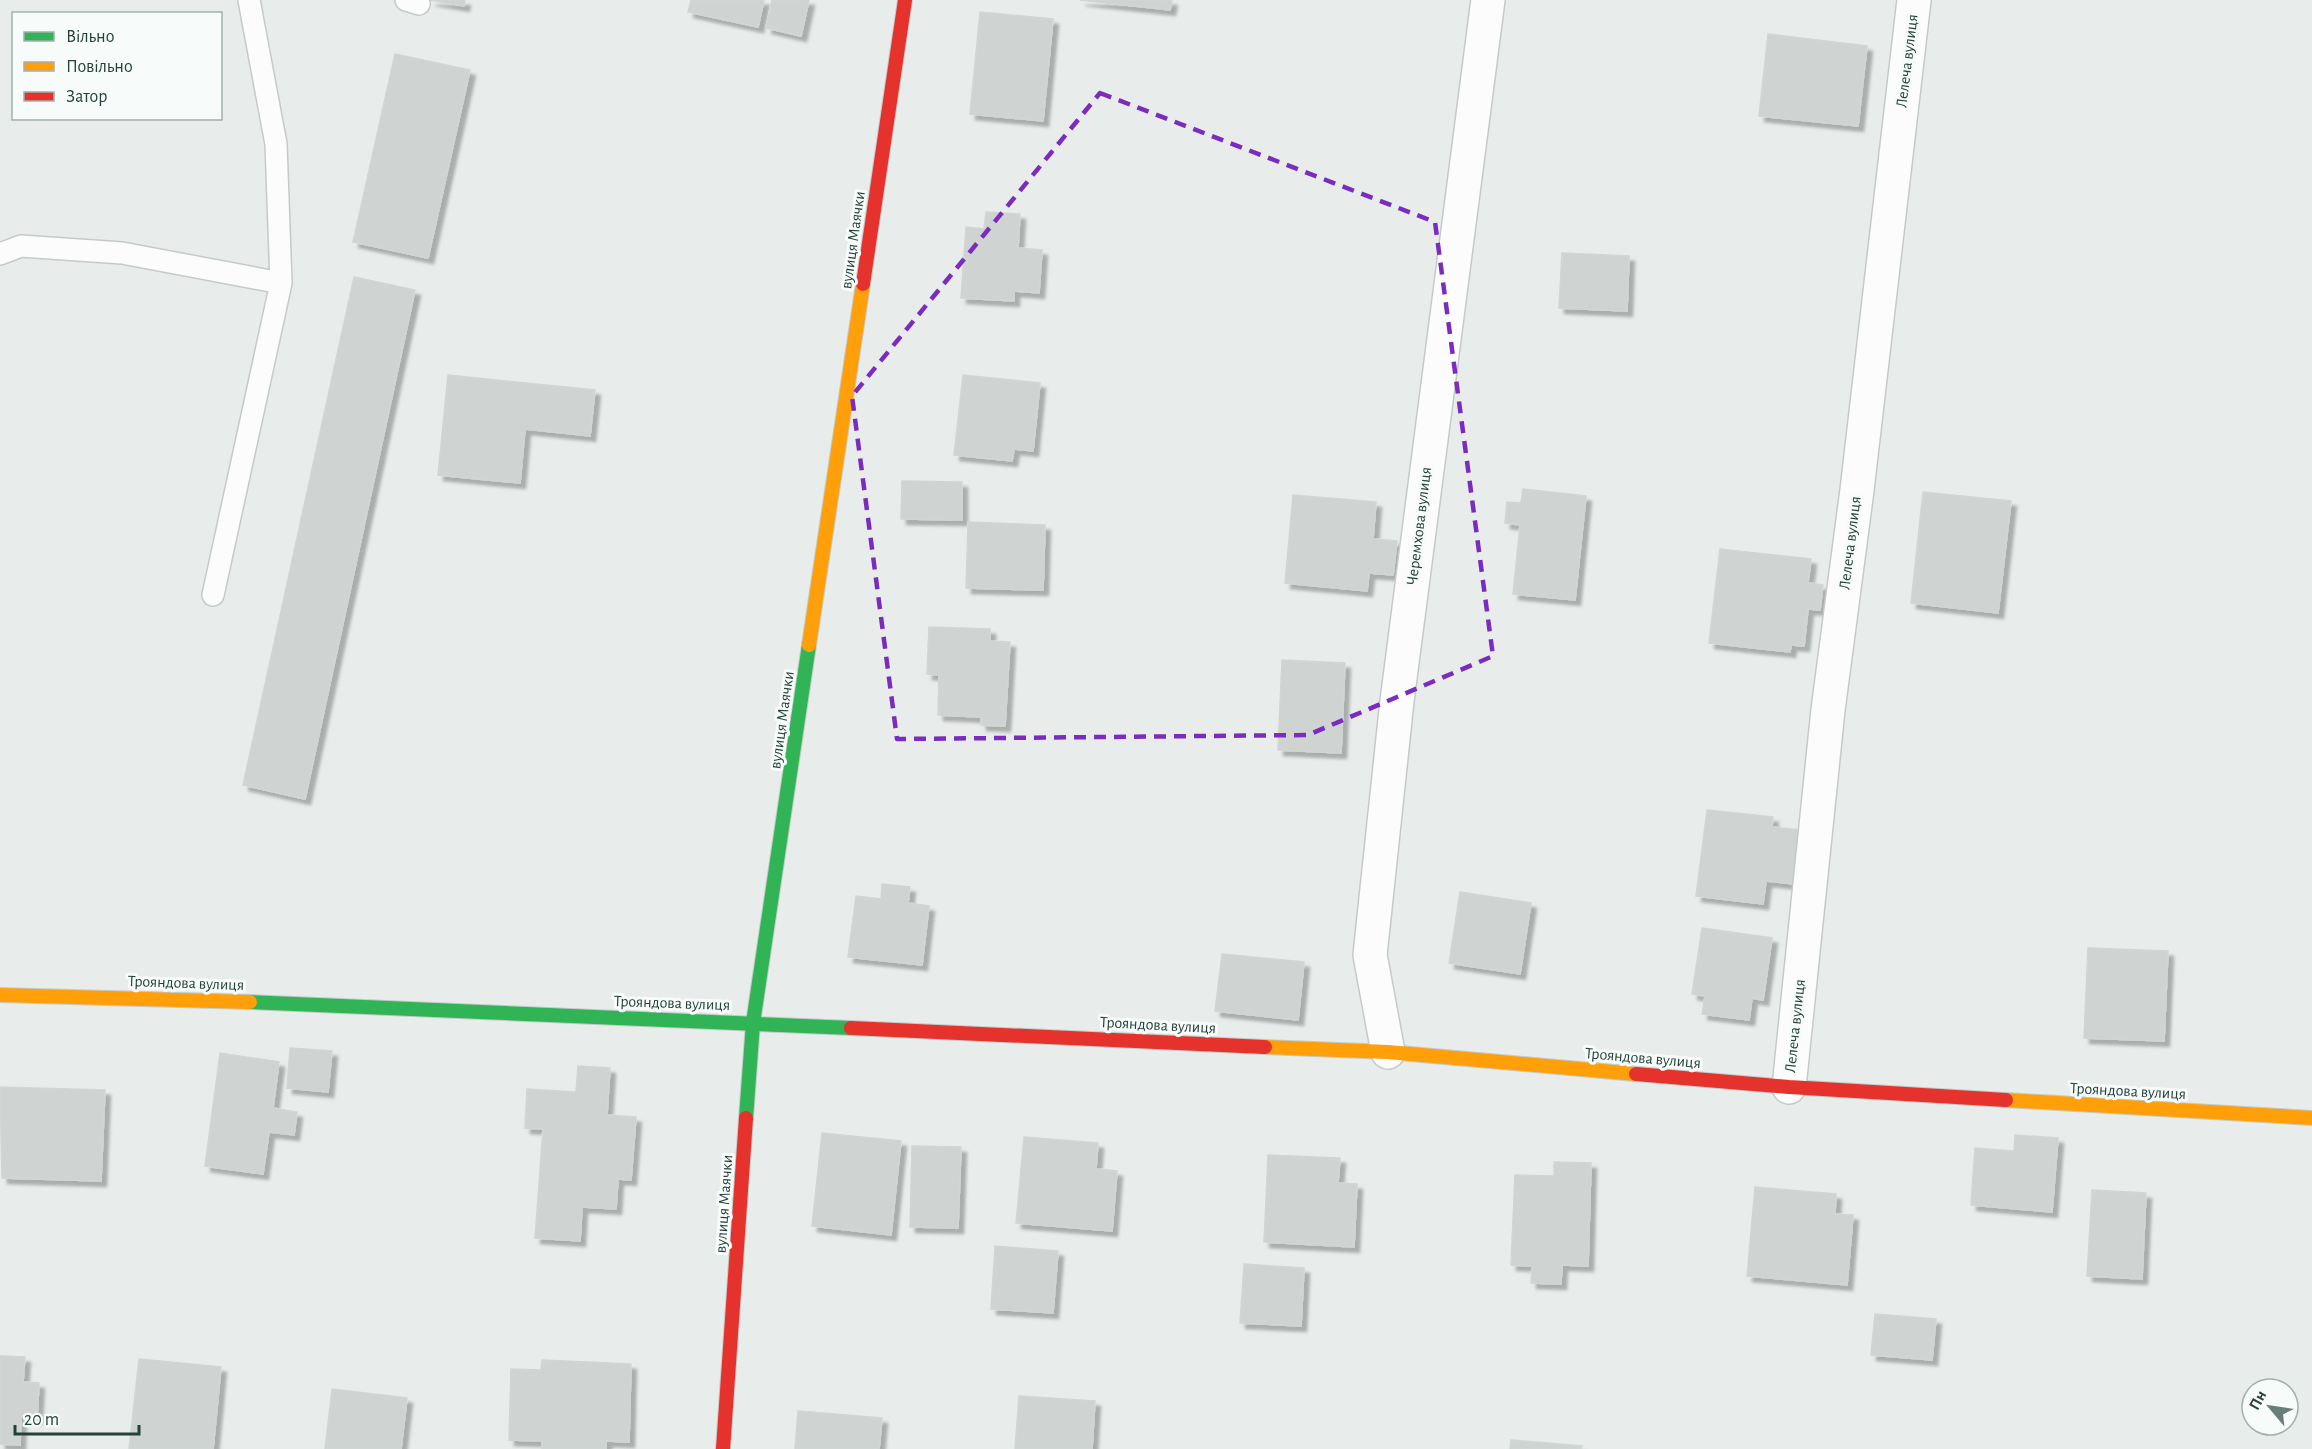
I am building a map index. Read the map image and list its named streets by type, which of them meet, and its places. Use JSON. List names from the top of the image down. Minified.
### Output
{"streets":{"street":["Лелеча вулиця","вулиця Маячки","Черемхова вулиця","Трояндова вулиця"]},"crossings":[["Лелеча вулиця","Трояндова вулиця"],["вулиця Маячки","Трояндова вулиця"],["Черемхова вулиця","Трояндова вулиця"]],"legend":["Вільно","Повільно","Затор"],"scale_bar":"20 m","north":"top left"}
